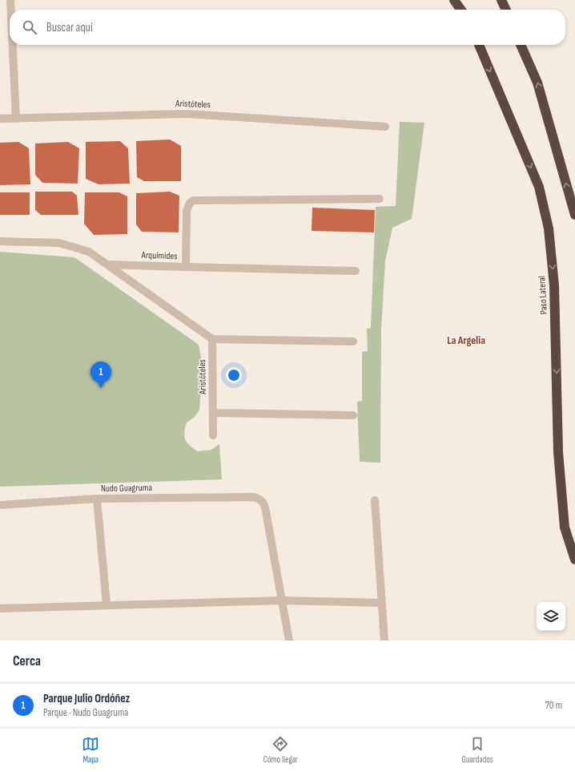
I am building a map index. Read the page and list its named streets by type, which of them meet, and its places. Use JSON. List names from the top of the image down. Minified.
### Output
{"streets":{"highway":["Paso Lateral"],"street":["Aristóteles","Arquímides","Nudo Guagruma"]},"districts":["La Argelia"],"page":{"search":"Buscar aquí","pins":"1","heading":"Cerca","list":[{"mark":"1","name":"Parque Julio Ordóñez","note":"Parque · Nudo Guagruma","value":"70 m"}],"nav":["Mapa","Cómo llegar","Guardados"]}}
